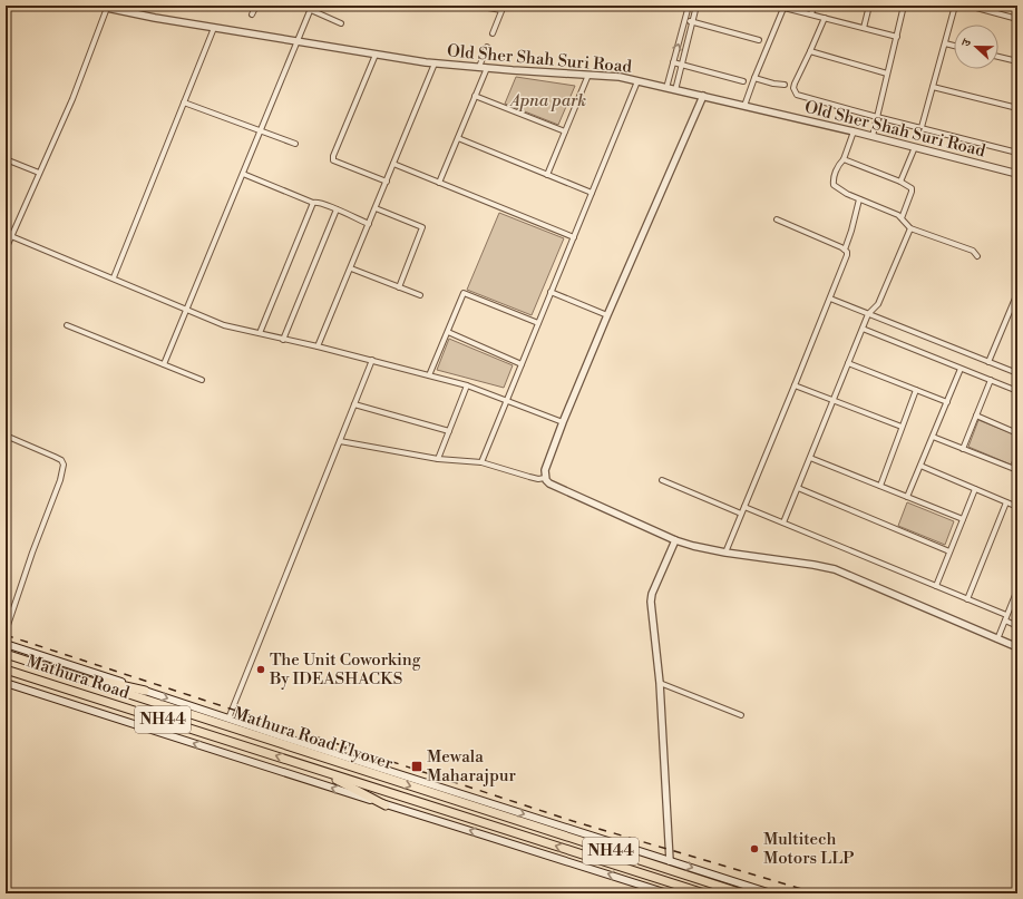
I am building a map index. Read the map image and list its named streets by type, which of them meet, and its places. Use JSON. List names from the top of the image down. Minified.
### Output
{"streets":{"highway":["Mathura Road","NH44","Mathura Road Flyover"],"street":["Old Sher Shah Suri Road"]},"crossings":[["Mathura Road","Mathura Road Flyover"]],"parks":["Apna park"],"places":{"other":["The Unit Coworking By IDEASHACKS","Multitech Motors LLP"],"transit":["Mewala Maharajpur"]},"north":"left"}
